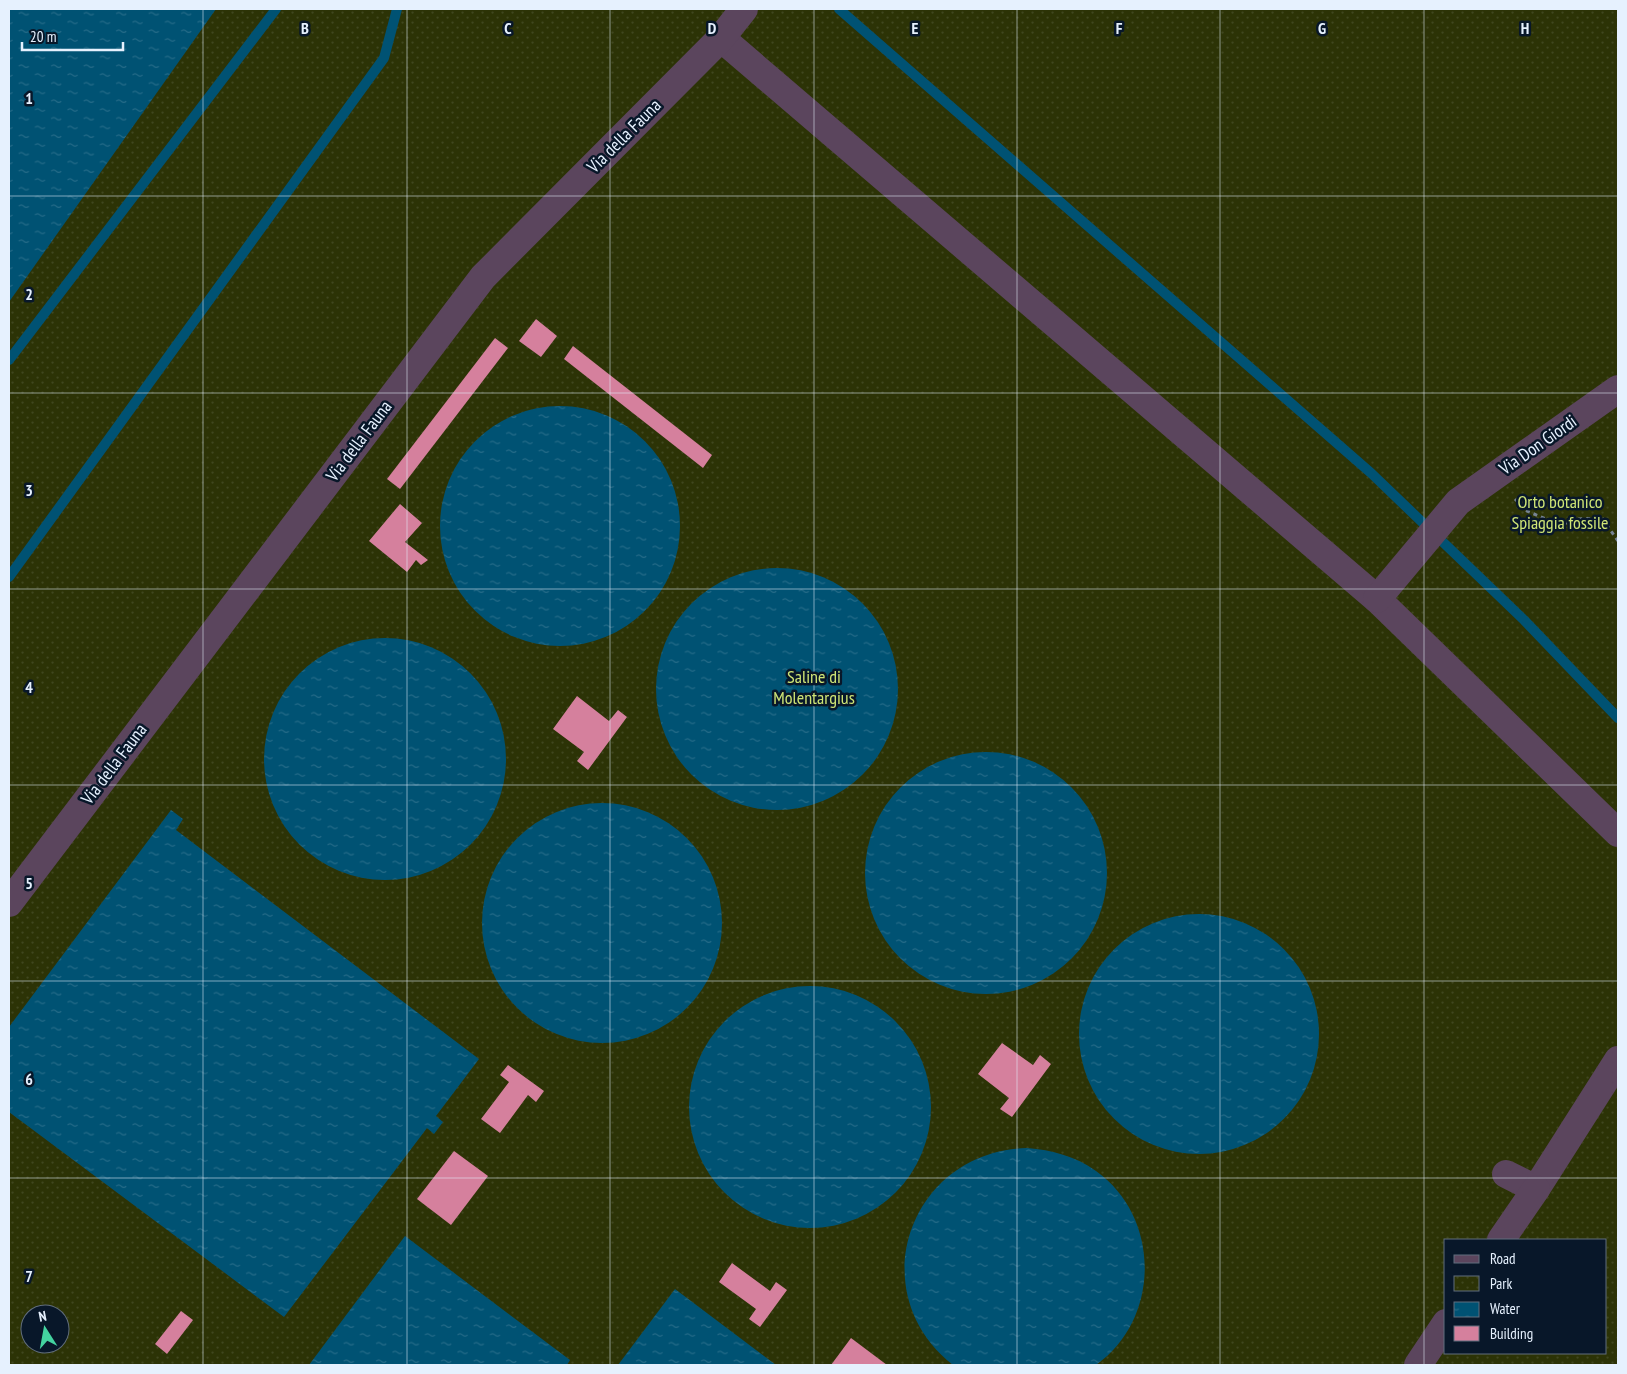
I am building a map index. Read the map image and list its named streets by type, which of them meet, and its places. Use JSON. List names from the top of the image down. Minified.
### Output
{"streets":{"street":["Via della Fauna","Via Don Giordi"]},"parks":["Orto botanico Spiaggia fossile","Saline di Molentargius"],"legend":["Road","Park","Water","Building"],"scale_bar":"20 m","north":"top","grid":{"columns":["B","C","D","E","F","G","H"],"rows":["1","2","3","4","5","6","7"]}}
